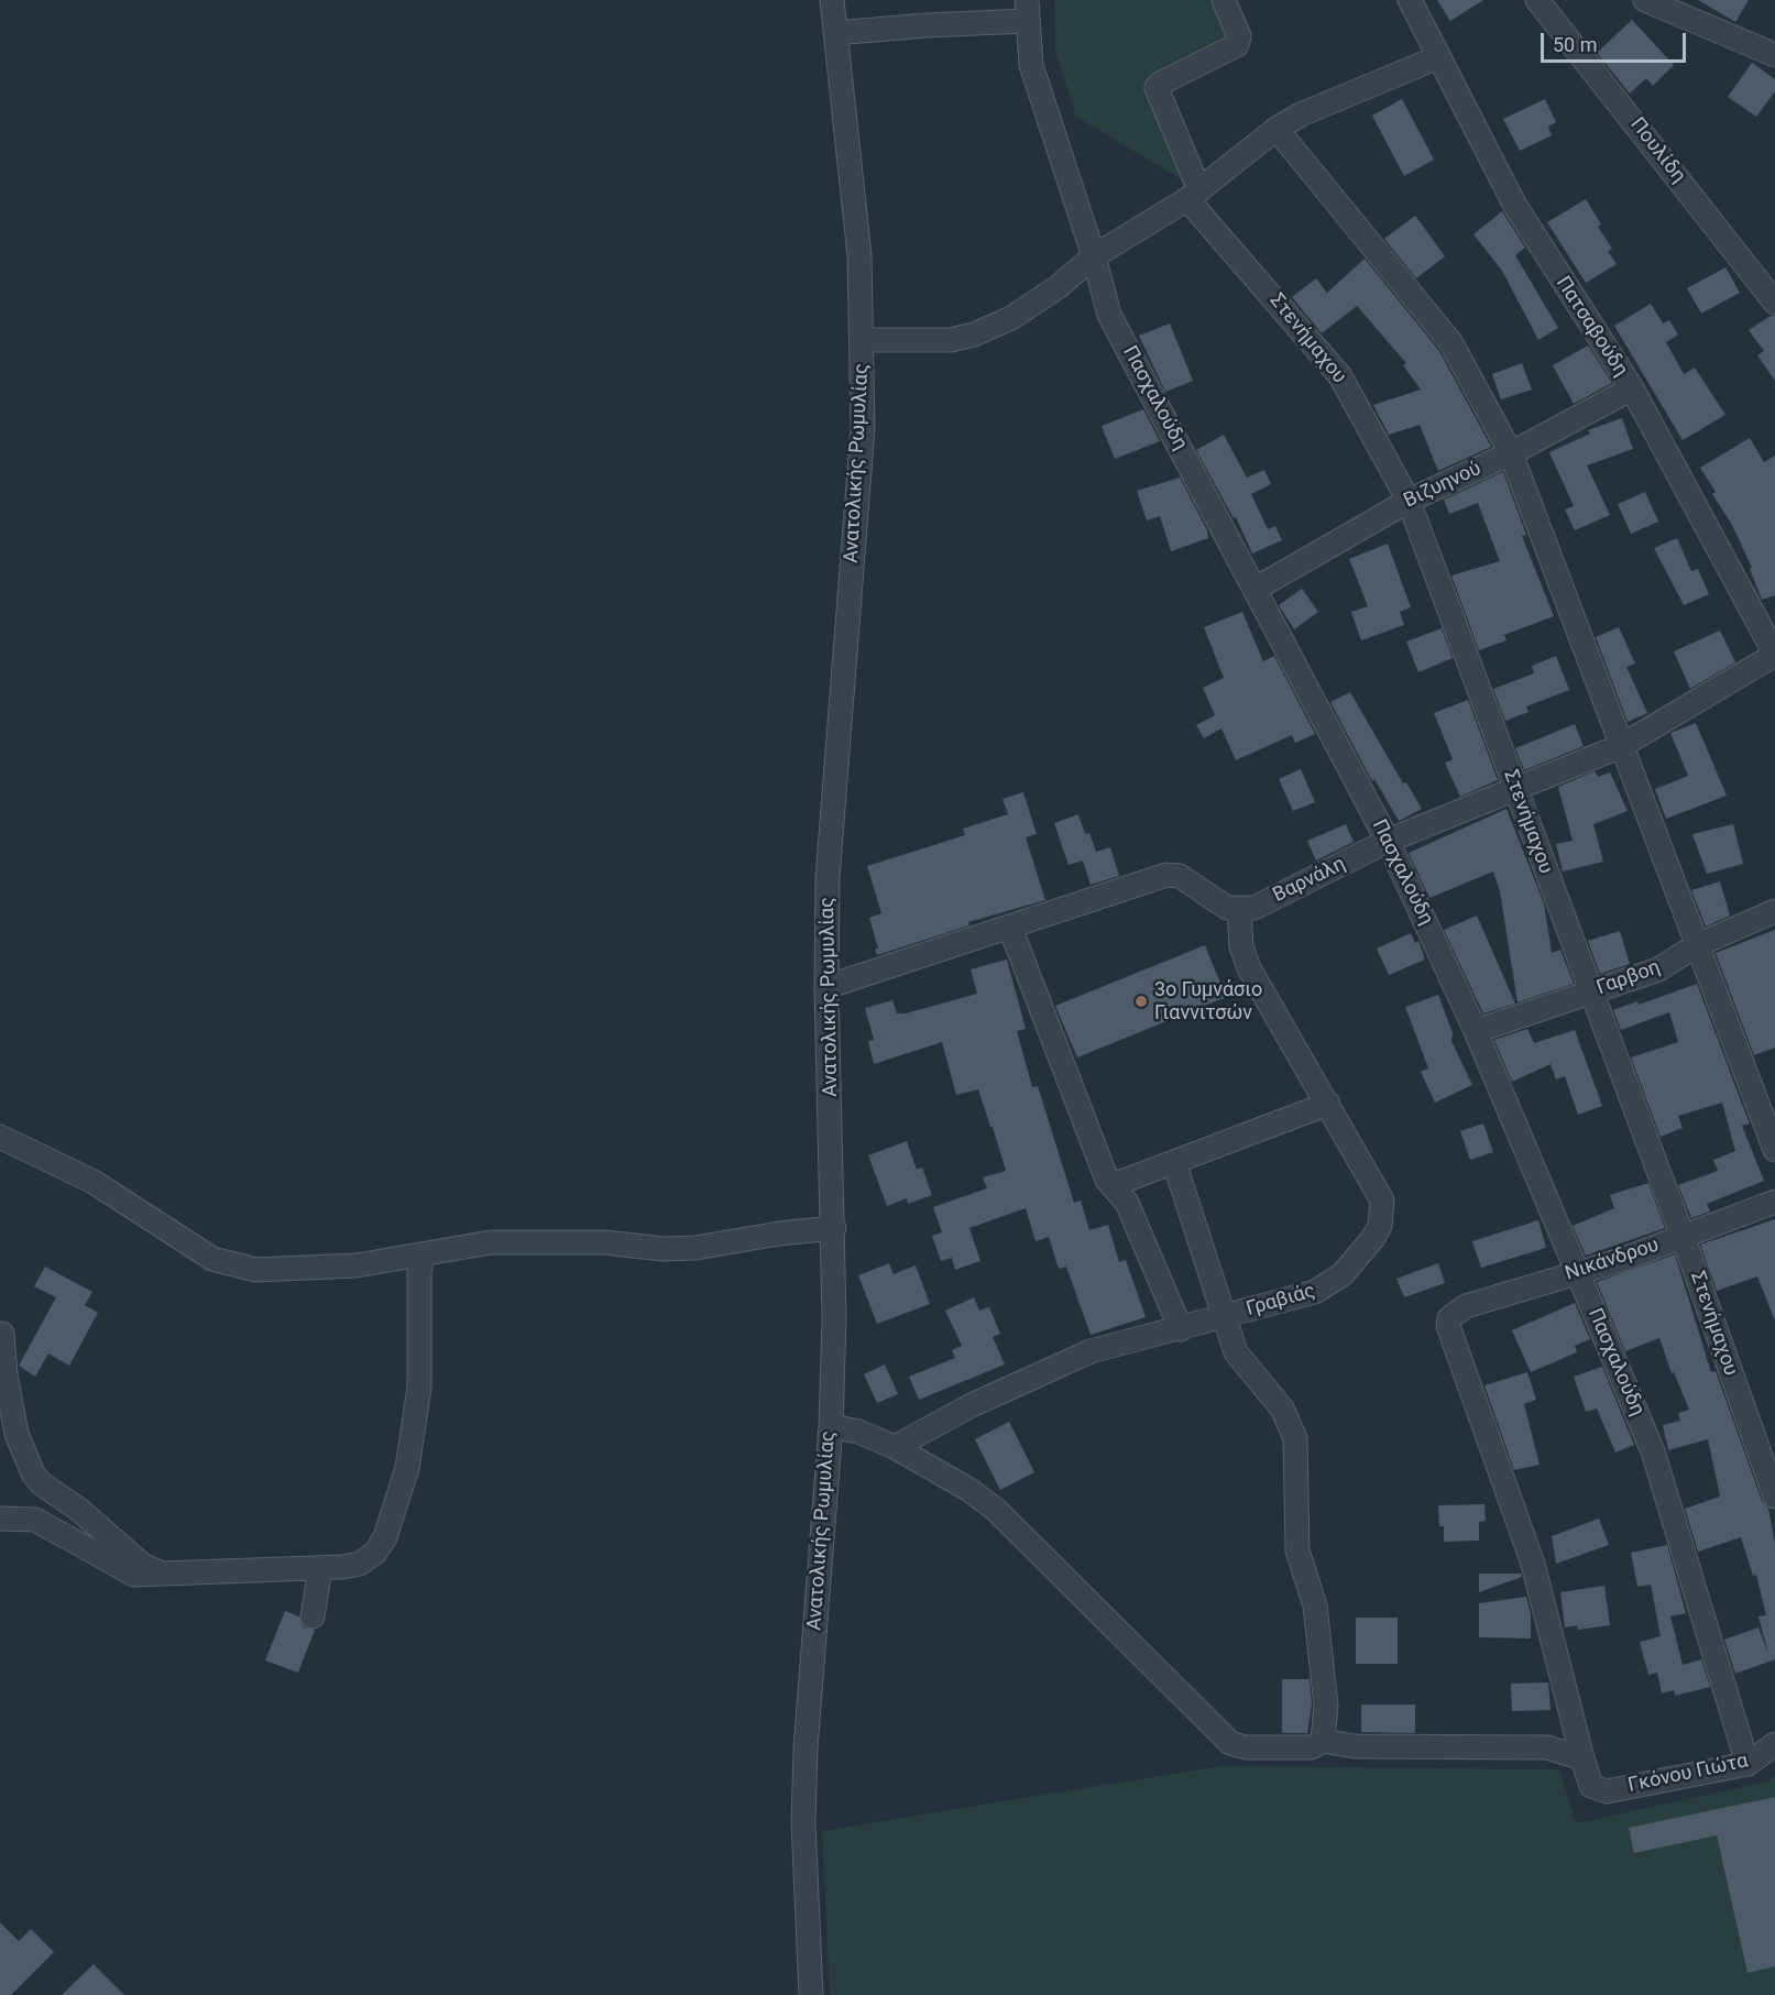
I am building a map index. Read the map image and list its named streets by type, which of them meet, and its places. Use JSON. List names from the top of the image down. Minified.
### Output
{"streets":{"street":["Πουλίδη","Πατσαβούδη","Στενήμαχου","Πασχαλούδη","Ανατολικής Ρωμυλίας","Βιζυηνού","Βαρνάλη","Γαρβοη","Νικάνδρου","Γραβιάς","Γκόνου Γιώτα"]},"crossings":[["Πατσαβούδη","Βιζυηνού"],["Πατσαβούδη","Βαρνάλη"],["Στενήμαχου","Βιζυηνού"],["Στενήμαχου","Βαρνάλη"],["Στενήμαχου","Γαρβοη"],["Στενήμαχου","Νικάνδρου"],["Πασχαλούδη","Βιζυηνού"],["Πασχαλούδη","Βαρνάλη"],["Πασχαλούδη","Γαρβοη"],["Πασχαλούδη","Νικάνδρου"],["Πασχαλούδη","Γκόνου Γιώτα"],["Βαρνάλη","Γραβιάς"],["Νικάνδρου","Γκόνου Γιώτα"]],"places":["3ο Γυμνάσιο Γιαννιτσών"],"scale_bar":"50 m"}
